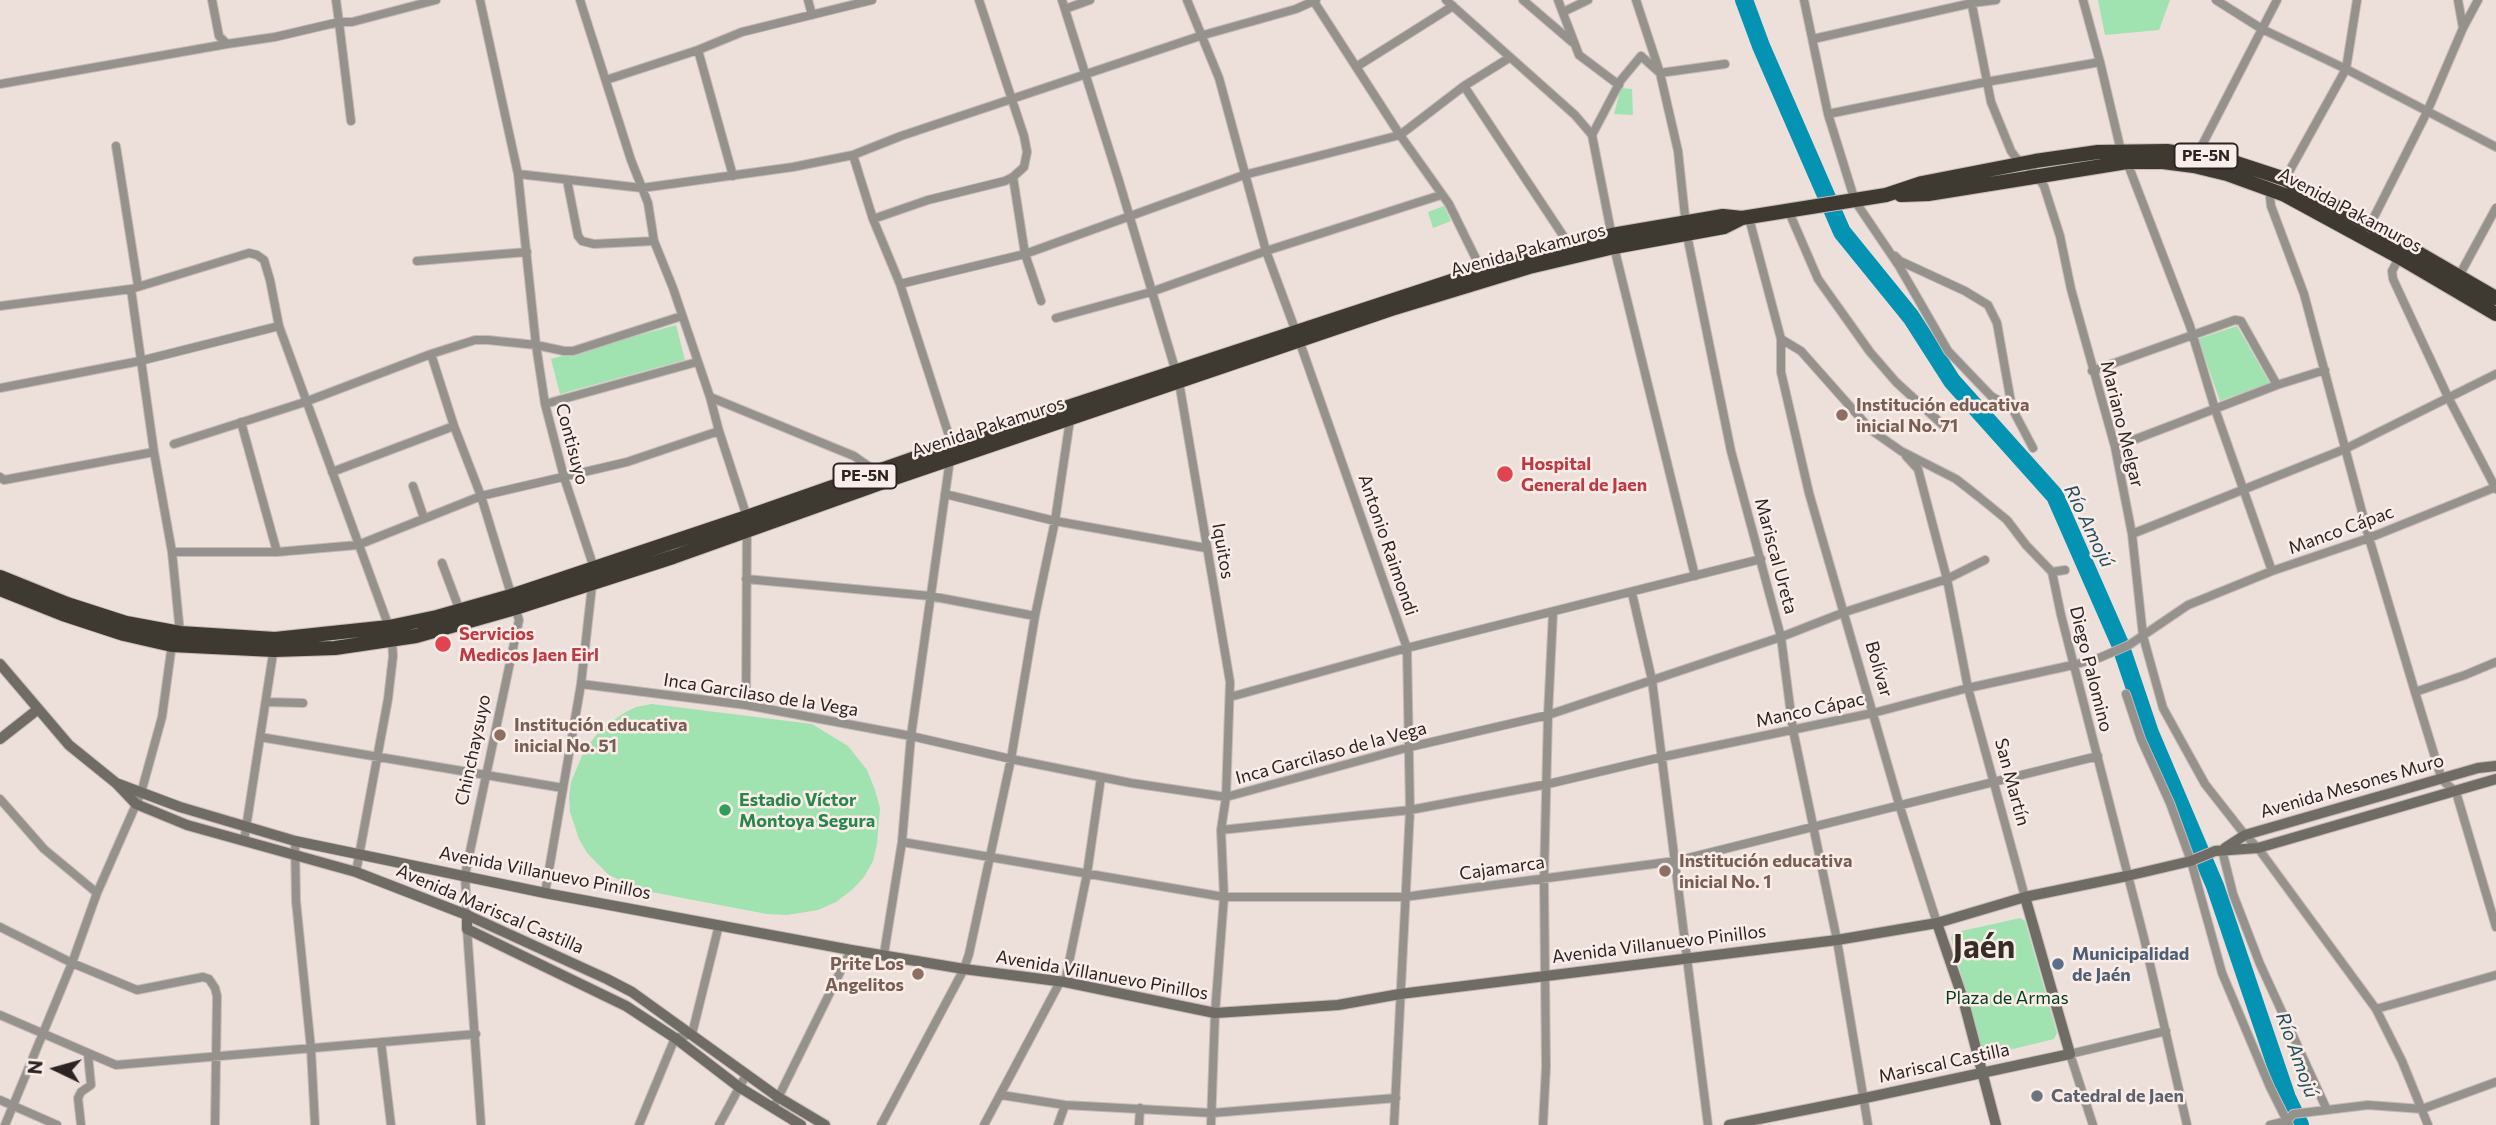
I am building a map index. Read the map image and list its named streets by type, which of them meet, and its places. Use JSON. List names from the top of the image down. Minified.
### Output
{"streets":{"highway":["PE-5N","Avenida Pakamuros"],"street":["Mariano Melgar","Contisuyo","Manco Cápac","Antonio Raimondi","Iquitos","Mariscal Ureta","Bolívar","Diego Palomino","Inca Garcilaso de la Vega","Chinchaysuyo","San Martín","Avenida Mesones Muro","Cajamarca","Avenida Villanuevo Pinillos","Avenida Mariscal Castilla","Mariscal Castilla"]},"crossings":[["PE-5N","Avenida Pakamuros"],["PE-5N","Mariano Melgar"],["Avenida Pakamuros","Mariano Melgar"],["Avenida Pakamuros","Contisuyo"],["Avenida Pakamuros","Antonio Raimondi"],["Avenida Pakamuros","Iquitos"],["Avenida Pakamuros","Mariscal Ureta"],["Avenida Pakamuros","Bolívar"],["Avenida Pakamuros","Chinchaysuyo"],["Mariano Melgar","Manco Cápac"],["Mariano Melgar","Avenida Mesones Muro"],["Contisuyo","Inca Garcilaso de la Vega"],["Contisuyo","Avenida Villanuevo Pinillos"],["Manco Cápac","Antonio Raimondi"],["Manco Cápac","Iquitos"],["Manco Cápac","Mariscal Ureta"],["Manco Cápac","Bolívar"],["Manco Cápac","Diego Palomino"],["Manco Cápac","San Martín"],["Antonio Raimondi","Inca Garcilaso de la Vega"],["Antonio Raimondi","Cajamarca"],["Antonio Raimondi","Avenida Villanuevo Pinillos"],["Iquitos","Inca Garcilaso de la Vega"],["Iquitos","Cajamarca"],["Iquitos","Avenida Villanuevo Pinillos"],["Mariscal Ureta","Inca Garcilaso de la Vega"],["Mariscal Ureta","Cajamarca"],["Mariscal Ureta","Avenida Villanuevo Pinillos"],["Mariscal Ureta","Mariscal Castilla"],["Bolívar","Inca Garcilaso de la Vega"],["Bolívar","Cajamarca"],["Bolívar","Avenida Villanuevo Pinillos"],["Bolívar","Mariscal Castilla"],["Diego Palomino","Cajamarca"],["Diego Palomino","Avenida Villanuevo Pinillos"],["Diego Palomino","Mariscal Castilla"],["Inca Garcilaso de la Vega","San Martín"],["Chinchaysuyo","Avenida Villanuevo Pinillos"],["Chinchaysuyo","Avenida Mariscal Castilla"],["San Martín","Cajamarca"],["San Martín","Avenida Villanuevo Pinillos"],["San Martín","Mariscal Castilla"],["Avenida Mesones Muro","Avenida Villanuevo Pinillos"],["Avenida Villanuevo Pinillos","Avenida Mariscal Castilla"]],"districts":["Jaén"],"water":["Río Amojú"],"parks":["Plaza de Armas"],"places":["Institución educativa inicial No. 71","Hospital General de Jaen","Servicios Medicos Jaen Eirl","Institución educativa inicial No. 51","Estadio Víctor Montoya Segura","Institución educativa inicial No. 1","Municipalidad de Jaén","Prite Los Angelitos","Catedral de Jaen"],"north":"left"}
